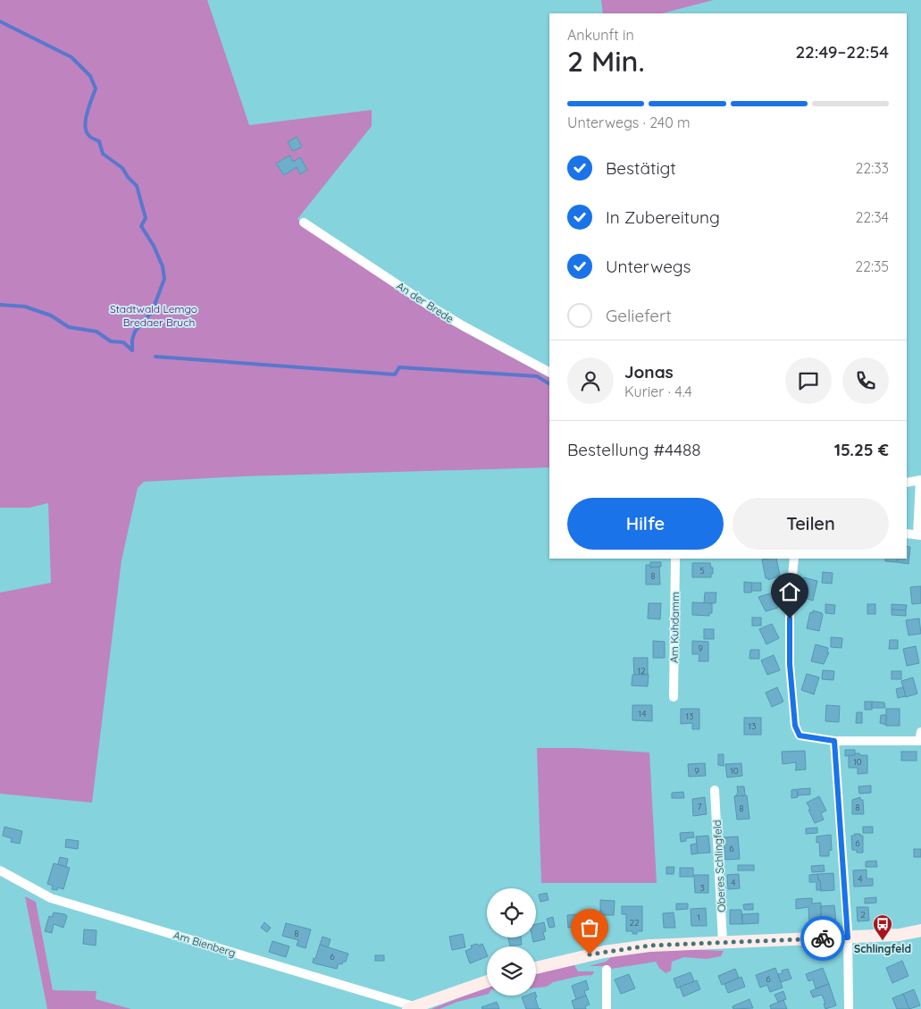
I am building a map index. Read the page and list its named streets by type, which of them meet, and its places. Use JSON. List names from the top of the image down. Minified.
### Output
{"streets":{"street":["An der Brede","Am Kuhdamm","Oberes Schlingfeld","Am Bienberg"]},"parks":["Stadtwald Lemgo","Bredaer Bruch"],"places":{"bus stop":["Schlingfeld"]},"house_numbers":["5","8","9","12","14","13","13","10","9","10","7","8","8","6","6","4","4","3","2","1","22","8","6","6"],"page":{"heading":["2 Min.","Ankunft in","22:49–22:54"],"panel":["Jonas","Kurier · 4.4","Bestellung #4488","15.25 €"],"bar":"Unterwegs · 240 m","list":[["Bestätigt","22:33"],["In Zubereitung","22:34"],["Unterwegs","22:35"],"Geliefert"],"buttons":["Hilfe","Teilen"]}}
